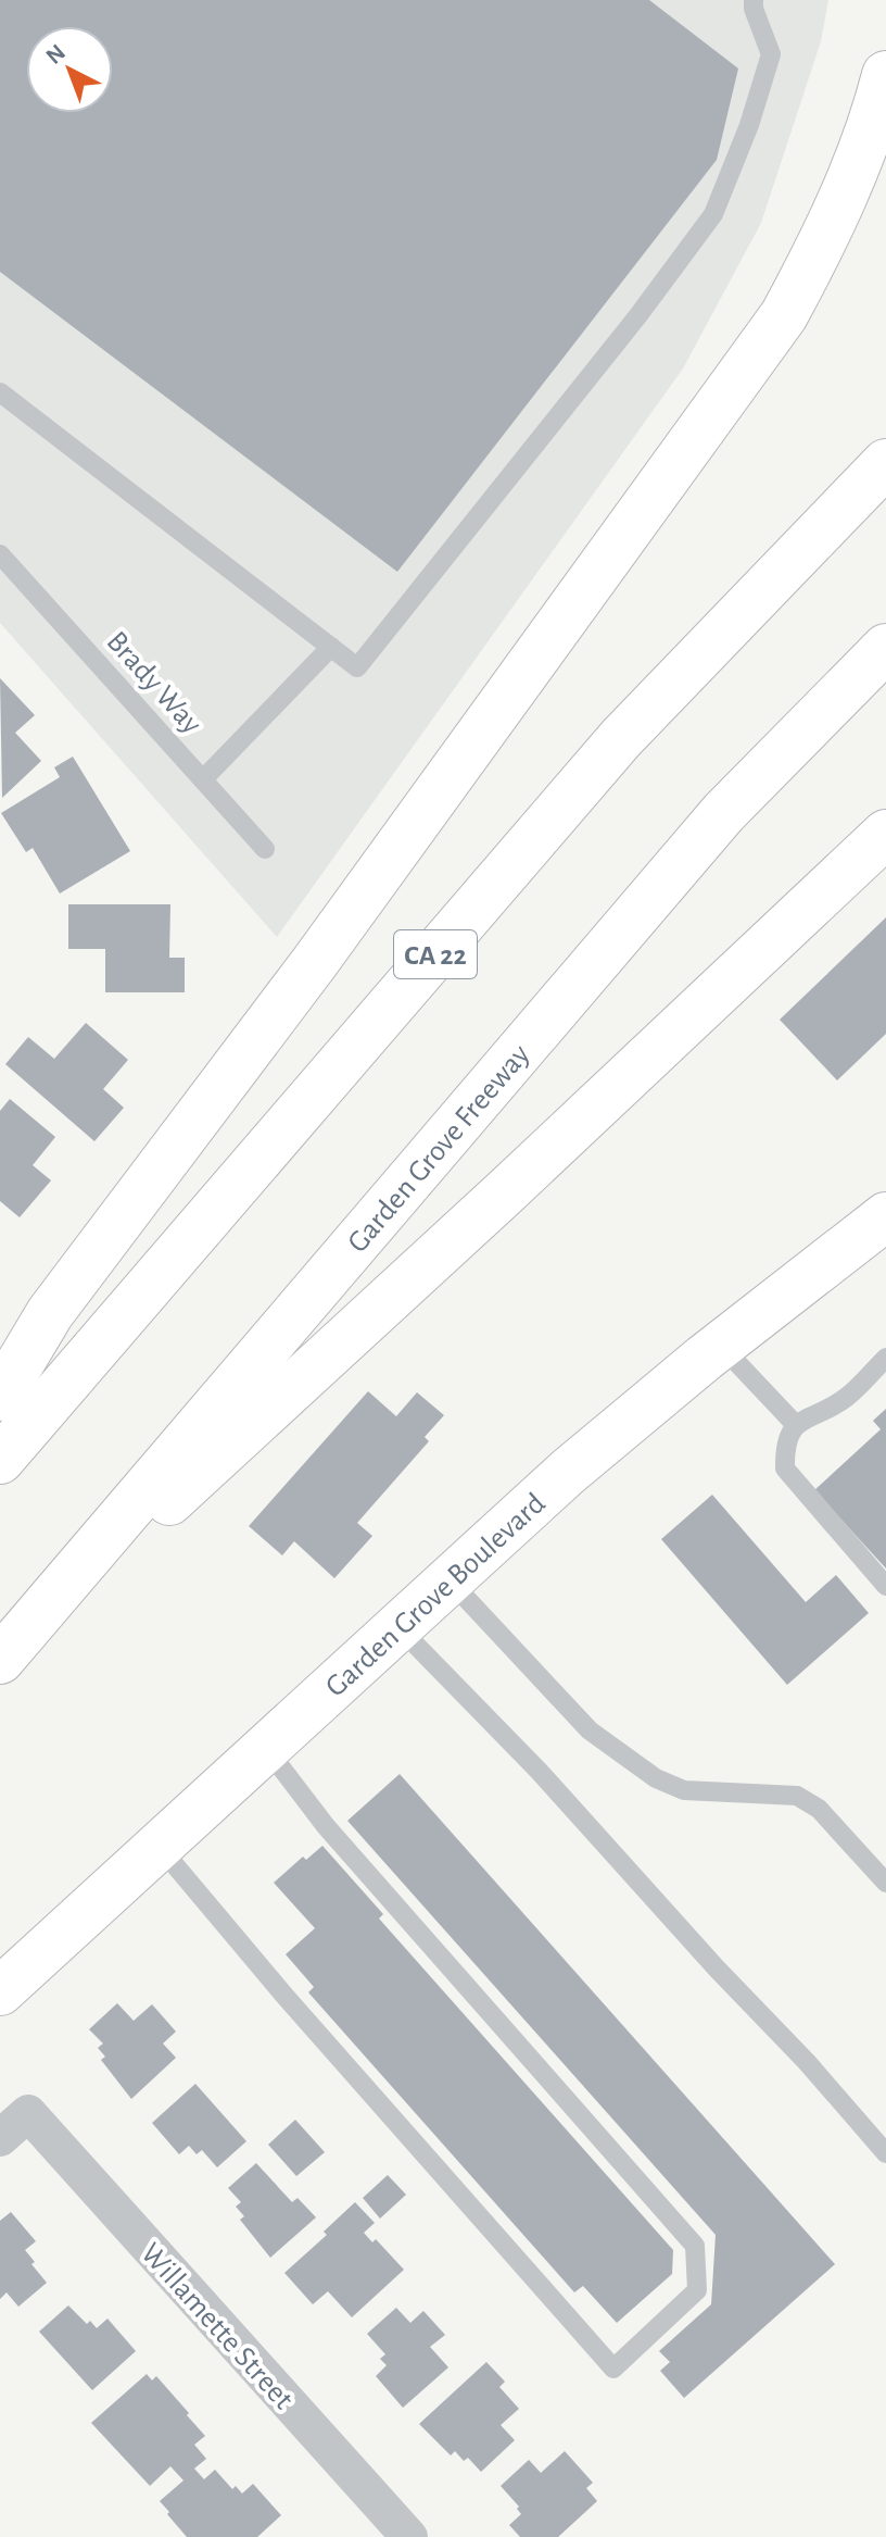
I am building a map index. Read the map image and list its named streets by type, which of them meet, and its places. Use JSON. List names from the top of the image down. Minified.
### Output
{"streets":{"main road":["CA 22","Garden Grove Freeway","Garden Grove Boulevard"],"street":["Willamette Street"],"lane":["Brady Way"]},"north":"top left"}
